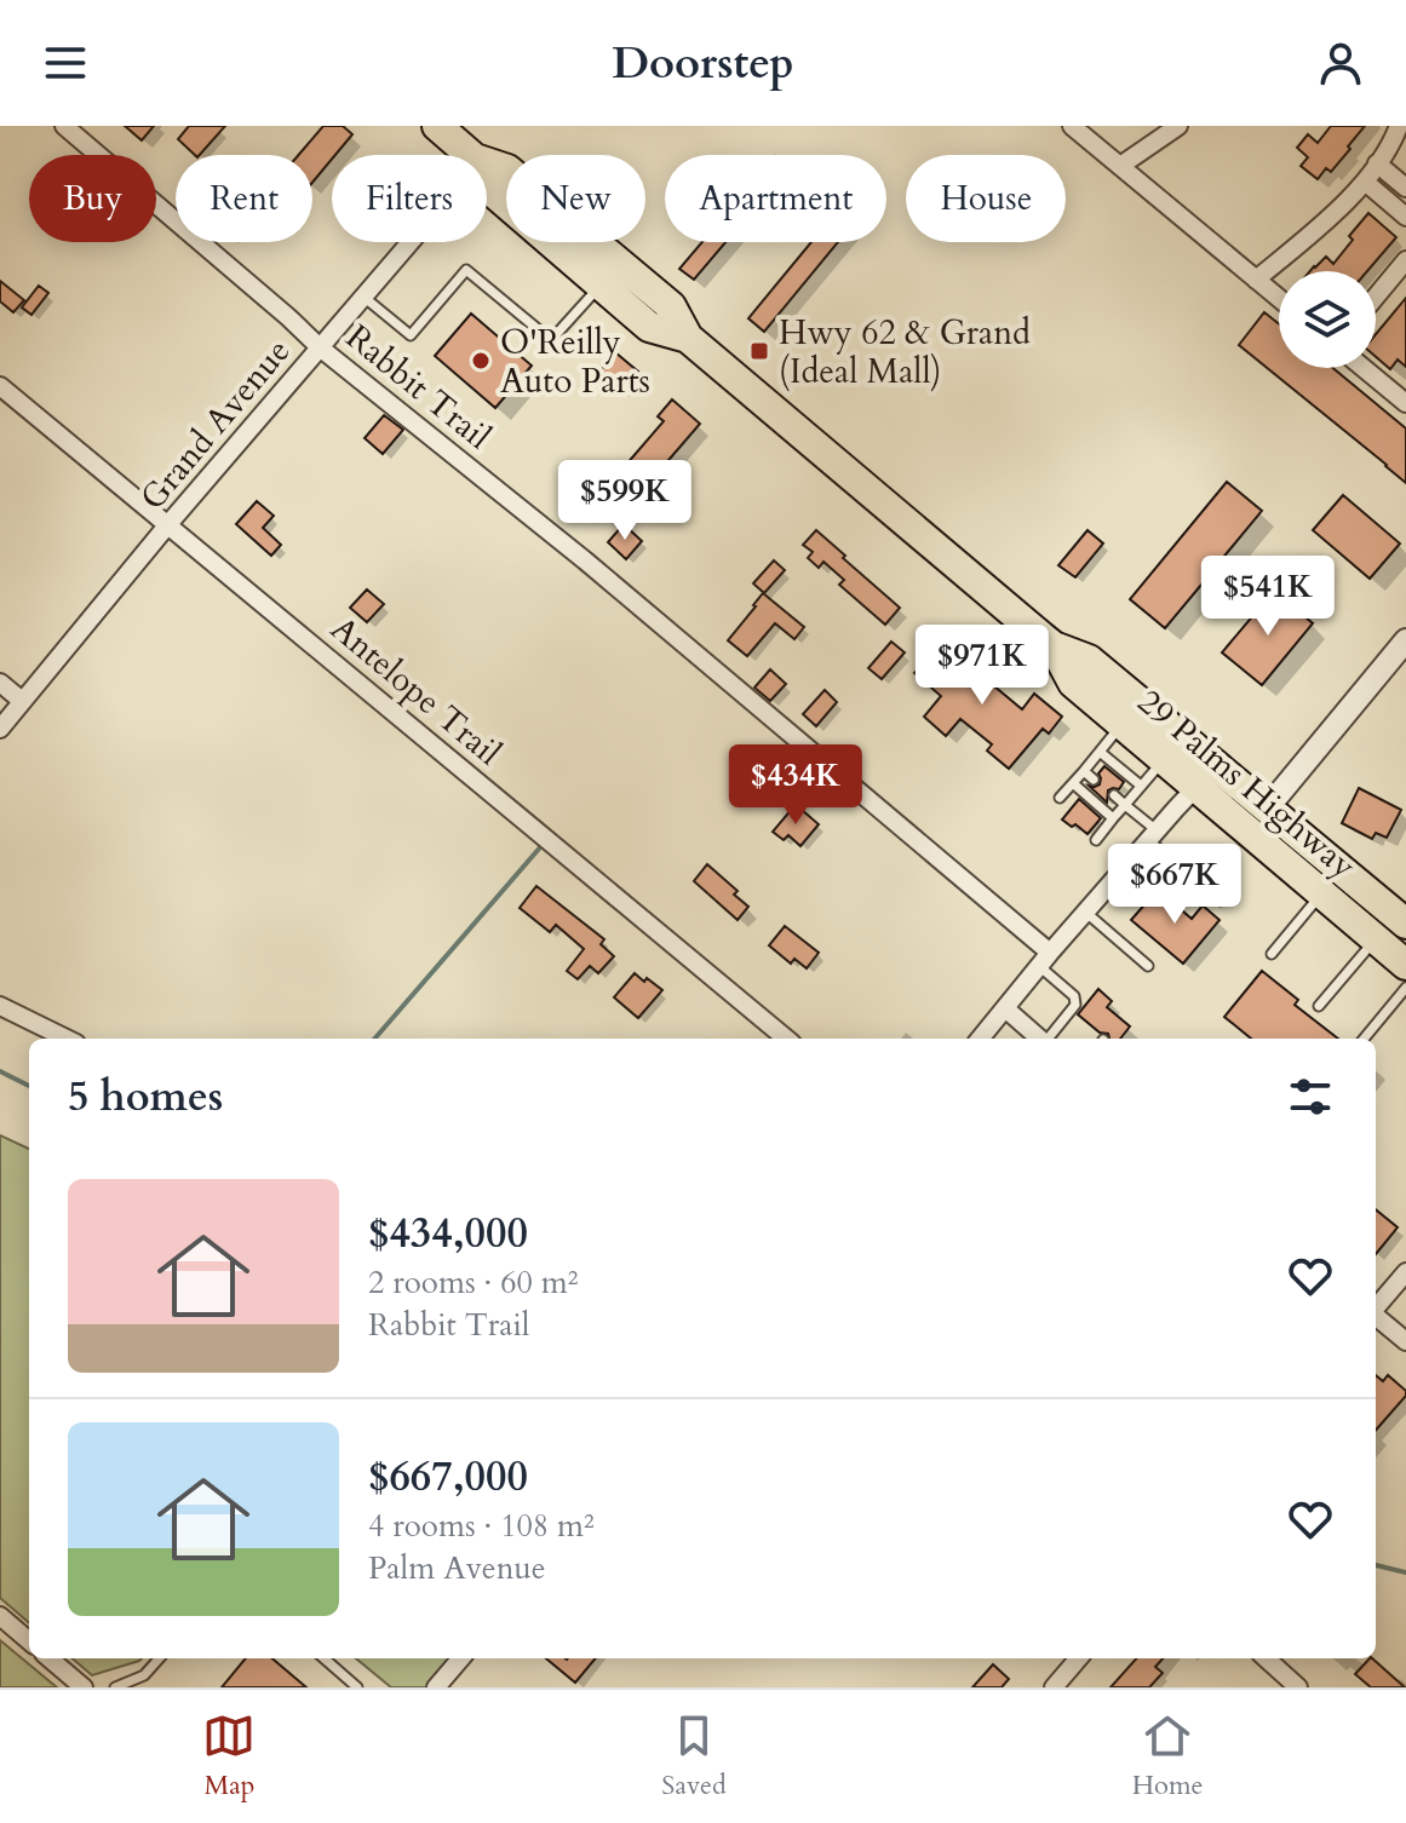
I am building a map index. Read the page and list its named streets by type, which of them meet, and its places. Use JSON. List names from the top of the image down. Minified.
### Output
{"streets":{"main road":["29 Palms Highway"],"street":["Rabbit Trail","Grand Avenue","Antelope Trail"]},"crossings":[["Rabbit Trail","Grand Avenue"],["Grand Avenue","Antelope Trail"]],"places":{"transit":["Hwy 62 & Grand (Ideal Mall)"],"other":["O'Reilly Auto Parts"]},"page":{"header":"Doorstep","chip":["Buy","Rent","Filters","New","Apartment","House"],"price":["$599K","$541K","$971K","$434K","$667K"],"heading":"5 homes","list":[{"name":"$434,000","note":"2 rooms · 60 m² · Rabbit Trail"},{"name":"$667,000","note":"4 rooms · 108 m² · Palm Avenue"}],"tabs":["Map","Saved","Home"]}}
